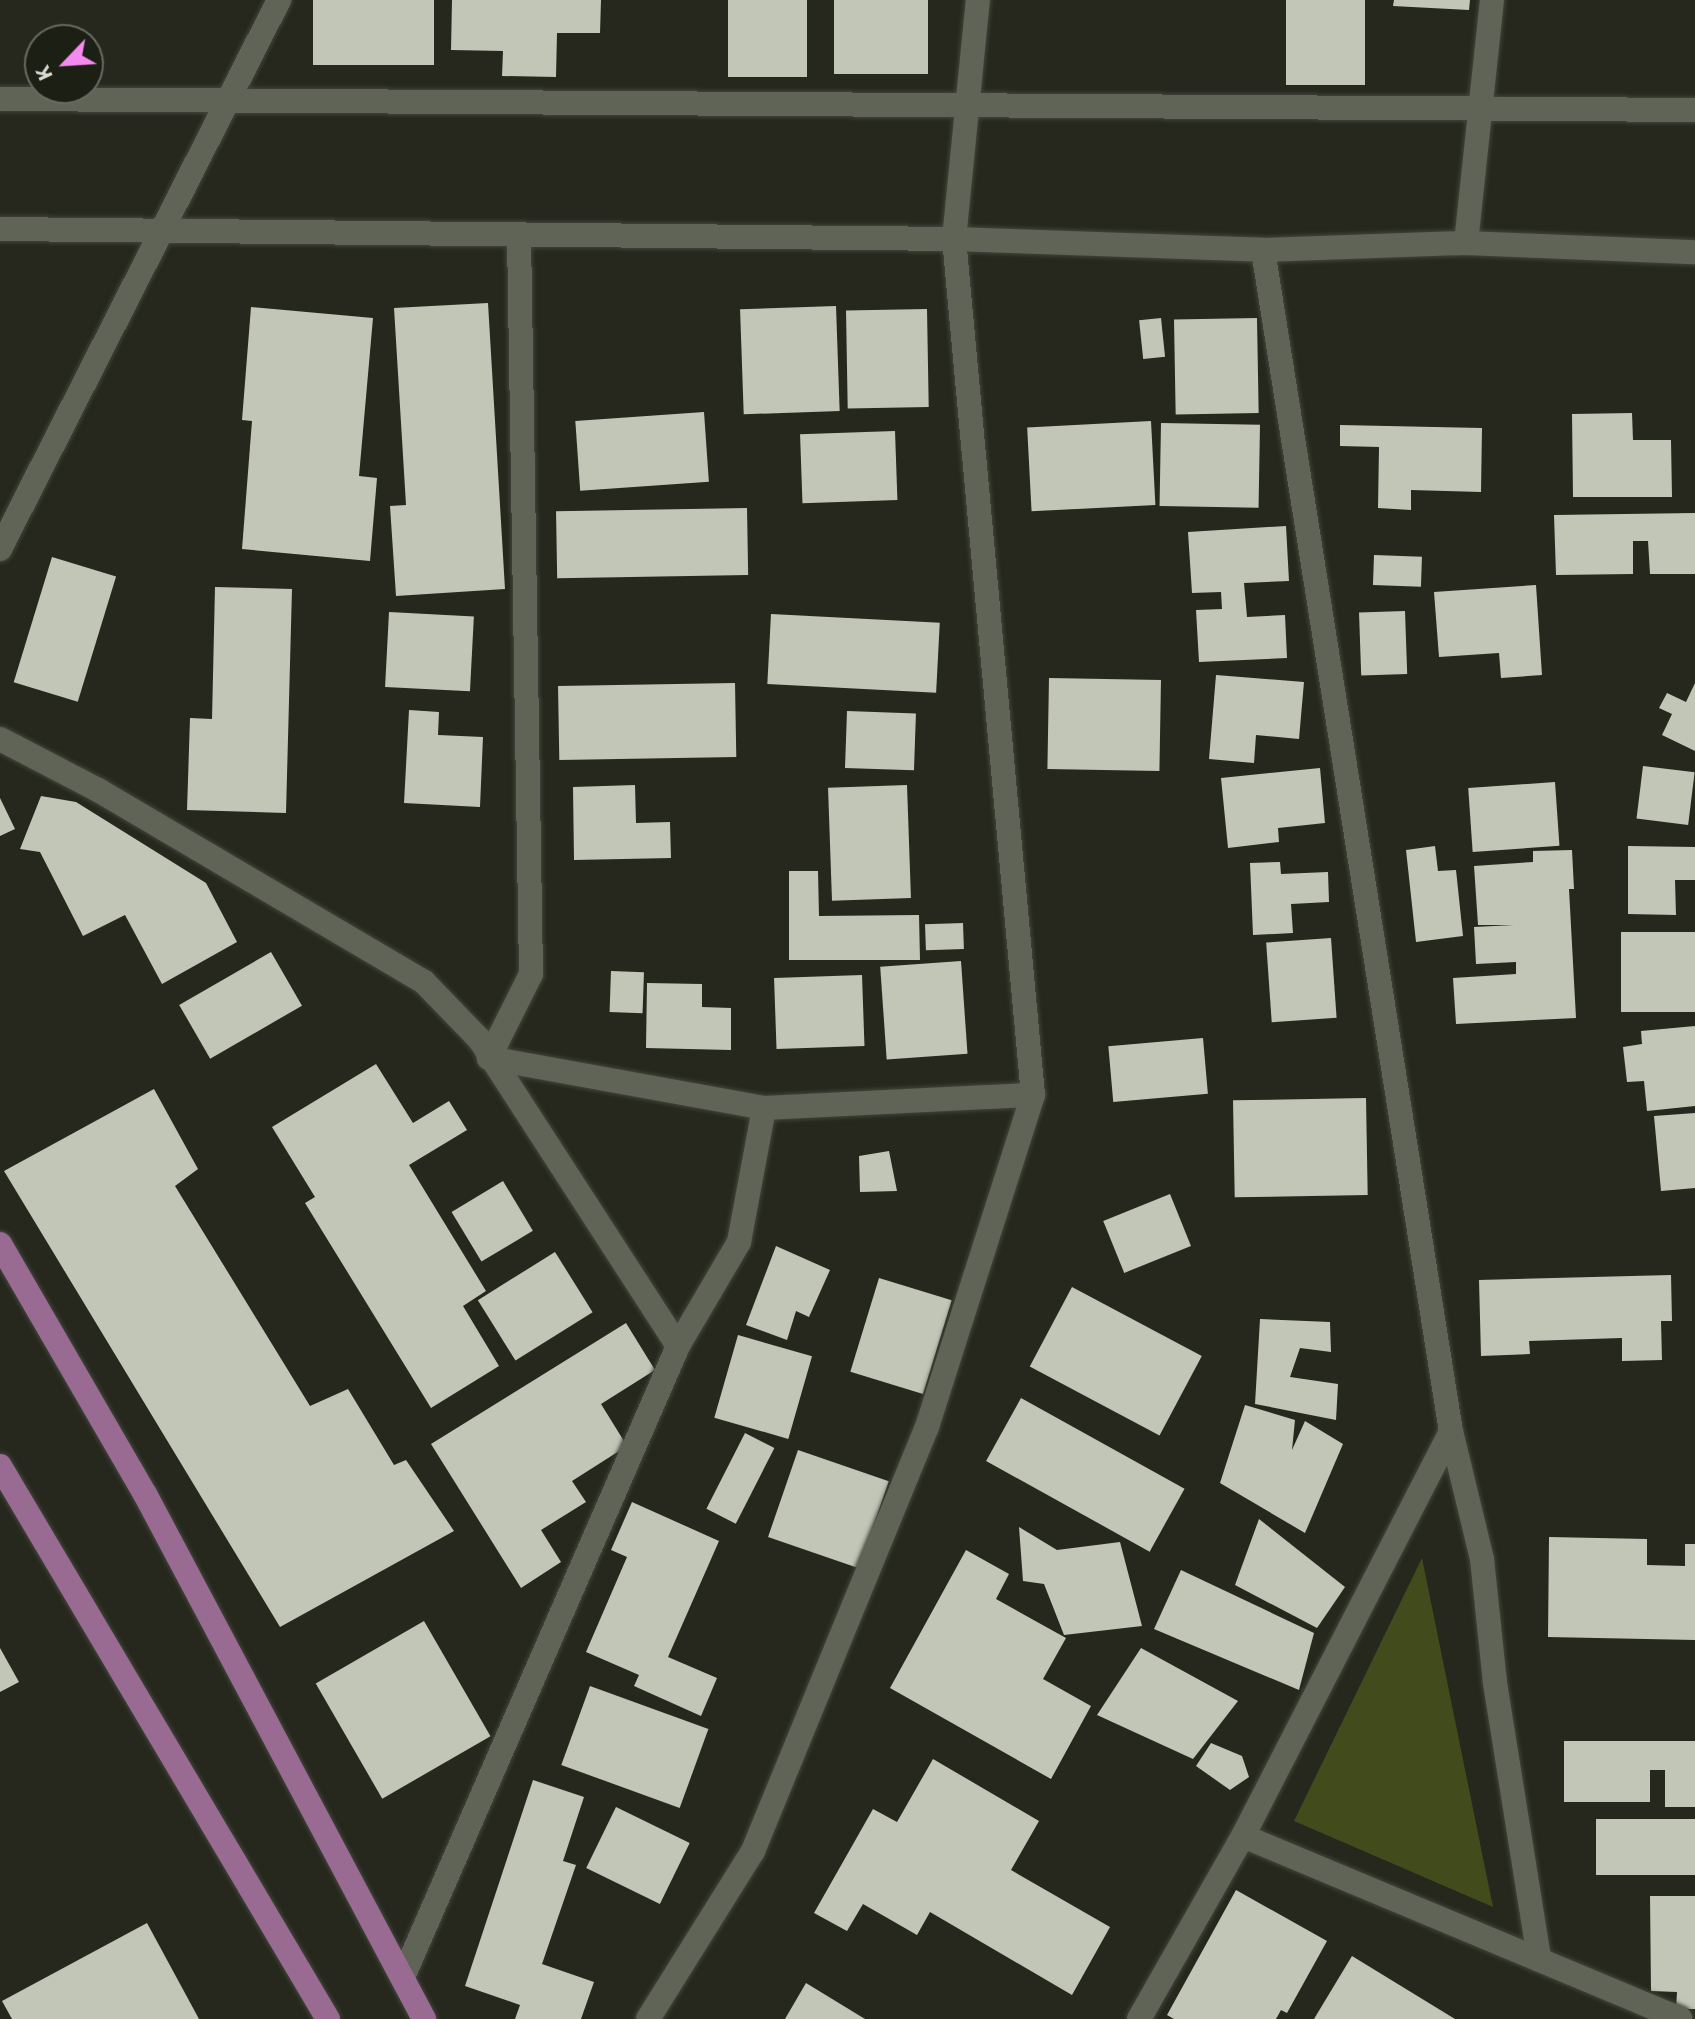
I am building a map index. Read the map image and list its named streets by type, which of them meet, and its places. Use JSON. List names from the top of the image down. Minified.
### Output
{"north":"bottom left"}
